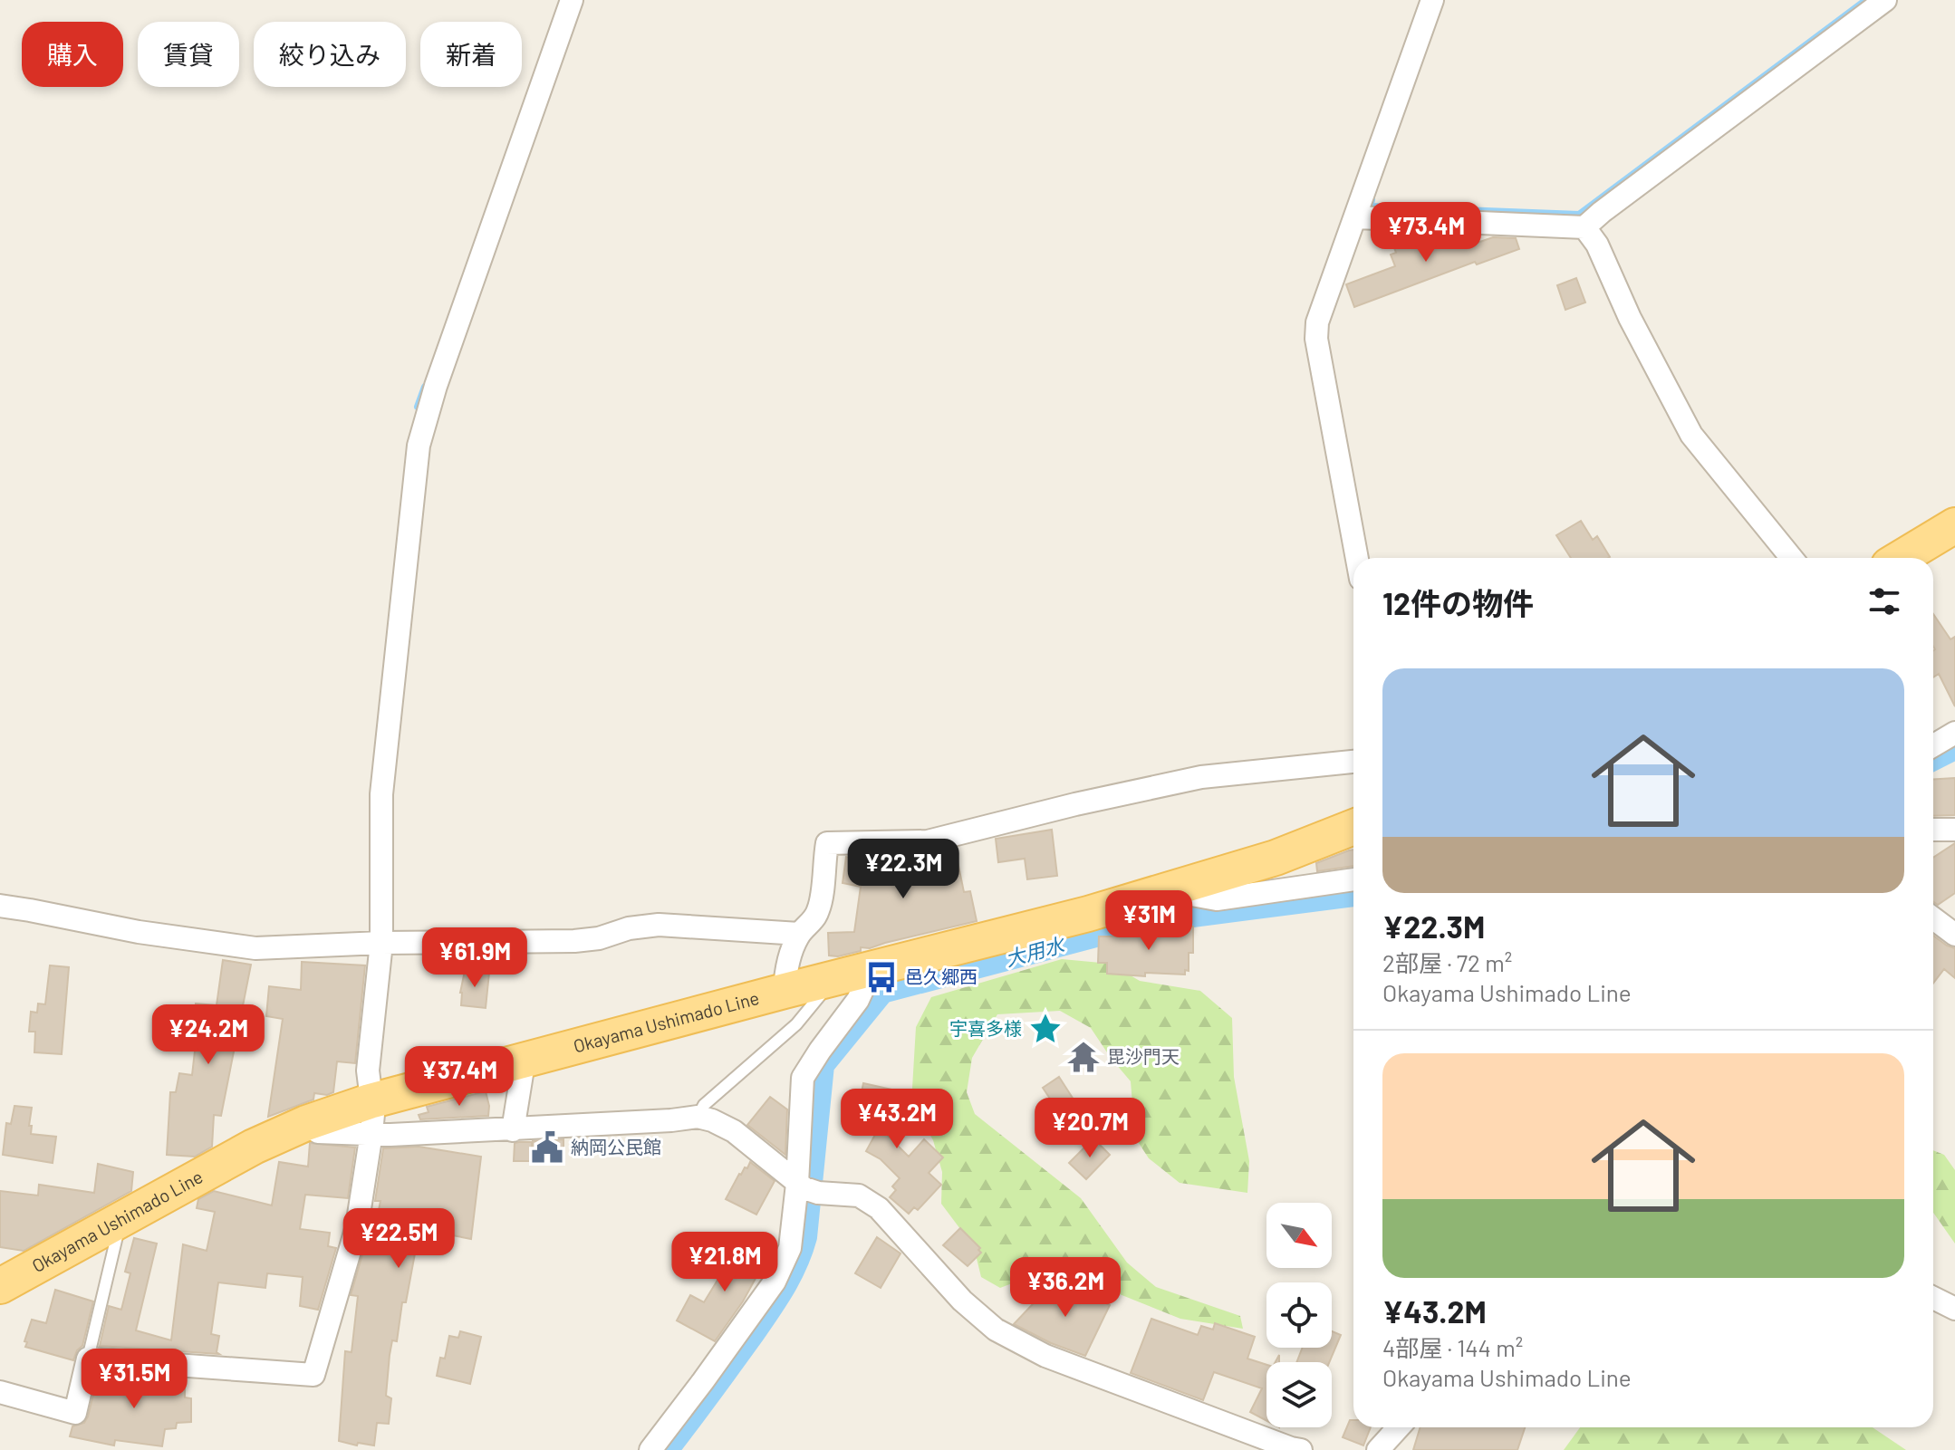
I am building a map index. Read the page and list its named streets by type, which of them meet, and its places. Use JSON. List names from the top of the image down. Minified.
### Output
{"streets":{"main road":["Okayama Ushimado Line"]},"water":["大用水"],"places":{"bus stop":["邑久郷西"],"place":["宇喜多様"],"temple":["毘沙門天"],"public building":["納岡公民館"]},"north":"bottom right","page":{"chip":["購入","賃貸","絞り込み","新着"],"price":["¥73.4M","¥22.3M","¥31M","¥61.9M","¥24.2M","¥37.4M","¥43.2M","¥20.7M","¥22.5M","¥21.8M","¥36.2M","¥31.5M"],"heading":"12件の物件","list":[{"name":"¥22.3M","note":"2部屋 · 72 m² · Okayama Ushimado Line"},{"name":"¥43.2M","note":"4部屋 · 144 m² · Okayama Ushimado Line"}]}}
